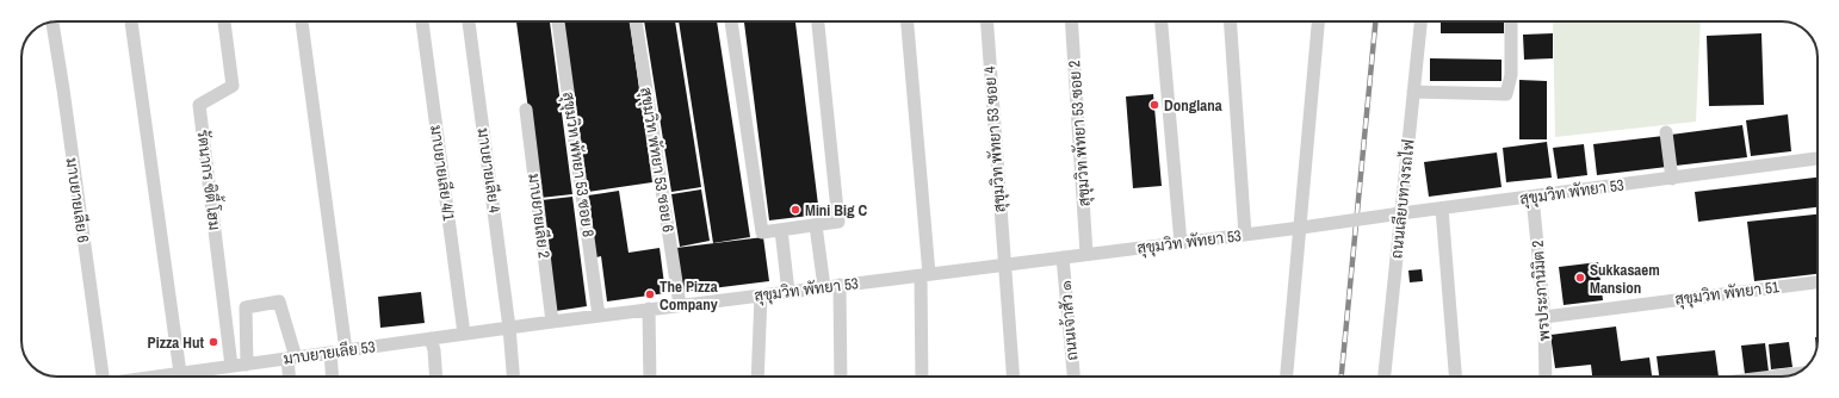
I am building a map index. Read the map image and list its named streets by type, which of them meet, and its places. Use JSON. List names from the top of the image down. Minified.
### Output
{"streets":{"street":["สุขุมวิท พัทยา 53 ซอย 2","สุขุมวิท พัทยา 53 ซอย 4","สุขุมวิท พัทยา 53 ซอย 6","สุขุมวิท พัทยา 53 ซอย 8","มาบยายเลีย 4","มาบยายเลีย 4/1","รัตนากร ซิตี้ โฮม","สุขุมวิท พัทยา 53","ถนนเลียบทางรถไฟ","มาบยายเลีย 6","มาบยายเลีย 2","พรประภานิมิต 2","สุขุมวิท พัทยา 51","ถนนเจ้าสัว ๑","มาบยายเลีย 53"]},"crossings":[["สุขุมวิท พัทยา 53 ซอย 2","สุขุมวิท พัทยา 53"],["สุขุมวิท พัทยา 53 ซอย 4","สุขุมวิท พัทยา 53"],["สุขุมวิท พัทยา 53 ซอย 6","สุขุมวิท พัทยา 53"],["สุขุมวิท พัทยา 53 ซอย 8","สุขุมวิท พัทยา 53"],["มาบยายเลีย 4","มาบยายเลีย 53"],["มาบยายเลีย 4/1","มาบยายเลีย 53"],["รัตนากร ซิตี้ โฮม","มาบยายเลีย 53"],["สุขุมวิท พัทยา 53","ถนนเลียบทางรถไฟ"],["สุขุมวิท พัทยา 53","มาบยายเลีย 2"],["สุขุมวิท พัทยา 53","พรประภานิมิต 2"],["สุขุมวิท พัทยา 53","ถนนเจ้าสัว ๑"],["สุขุมวิท พัทยา 53","มาบยายเลีย 53"],["มาบยายเลีย 2","มาบยายเลีย 53"],["พรประภานิมิต 2","สุขุมวิท พัทยา 51"]],"places":["Donglana","Mini Big C","Sukkasaem Mansion","The Pizza Company","Pizza Hut"]}
